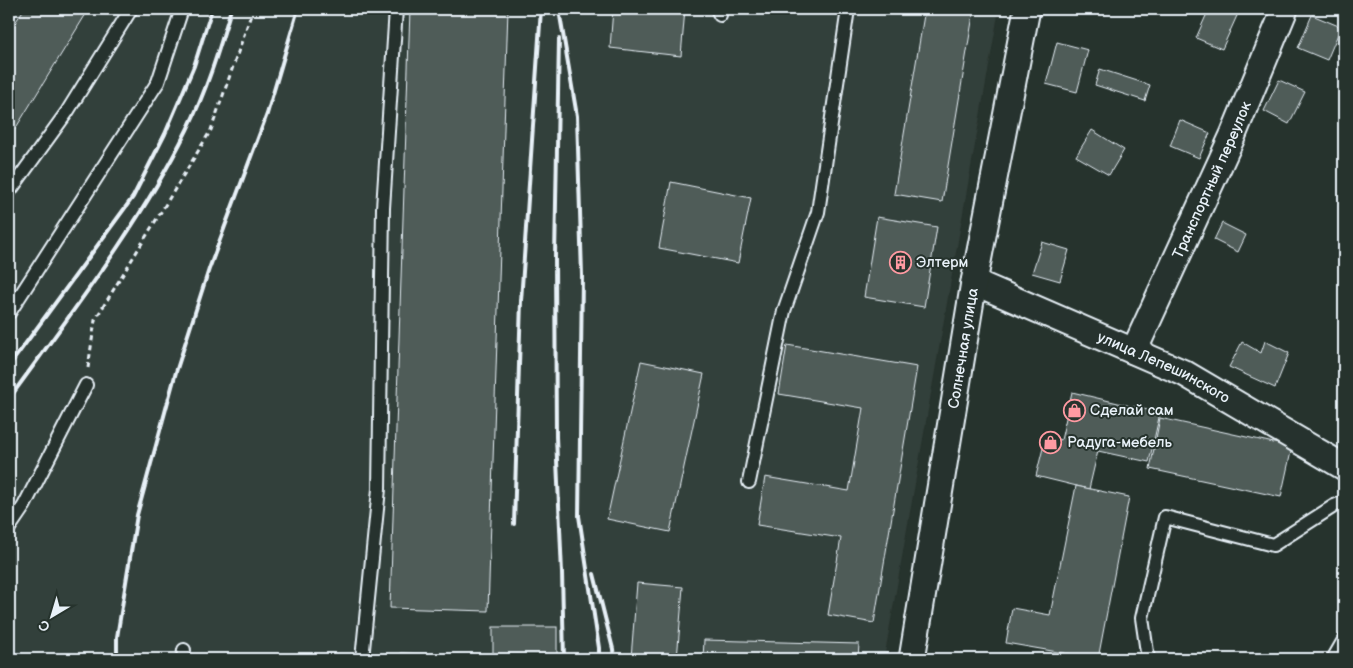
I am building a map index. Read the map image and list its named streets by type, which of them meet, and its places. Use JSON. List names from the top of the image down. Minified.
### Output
{"streets":{"street":["Транспортный переулок","Солнечная улица","улица Лепешинского"]},"crossings":[["Транспортный переулок","улица Лепешинского"],["Солнечная улица","улица Лепешинского"]],"places":{"building":["Элтерм"],"shop":["Сделай сам","Радуга-мебель"]},"north":"bottom left"}
